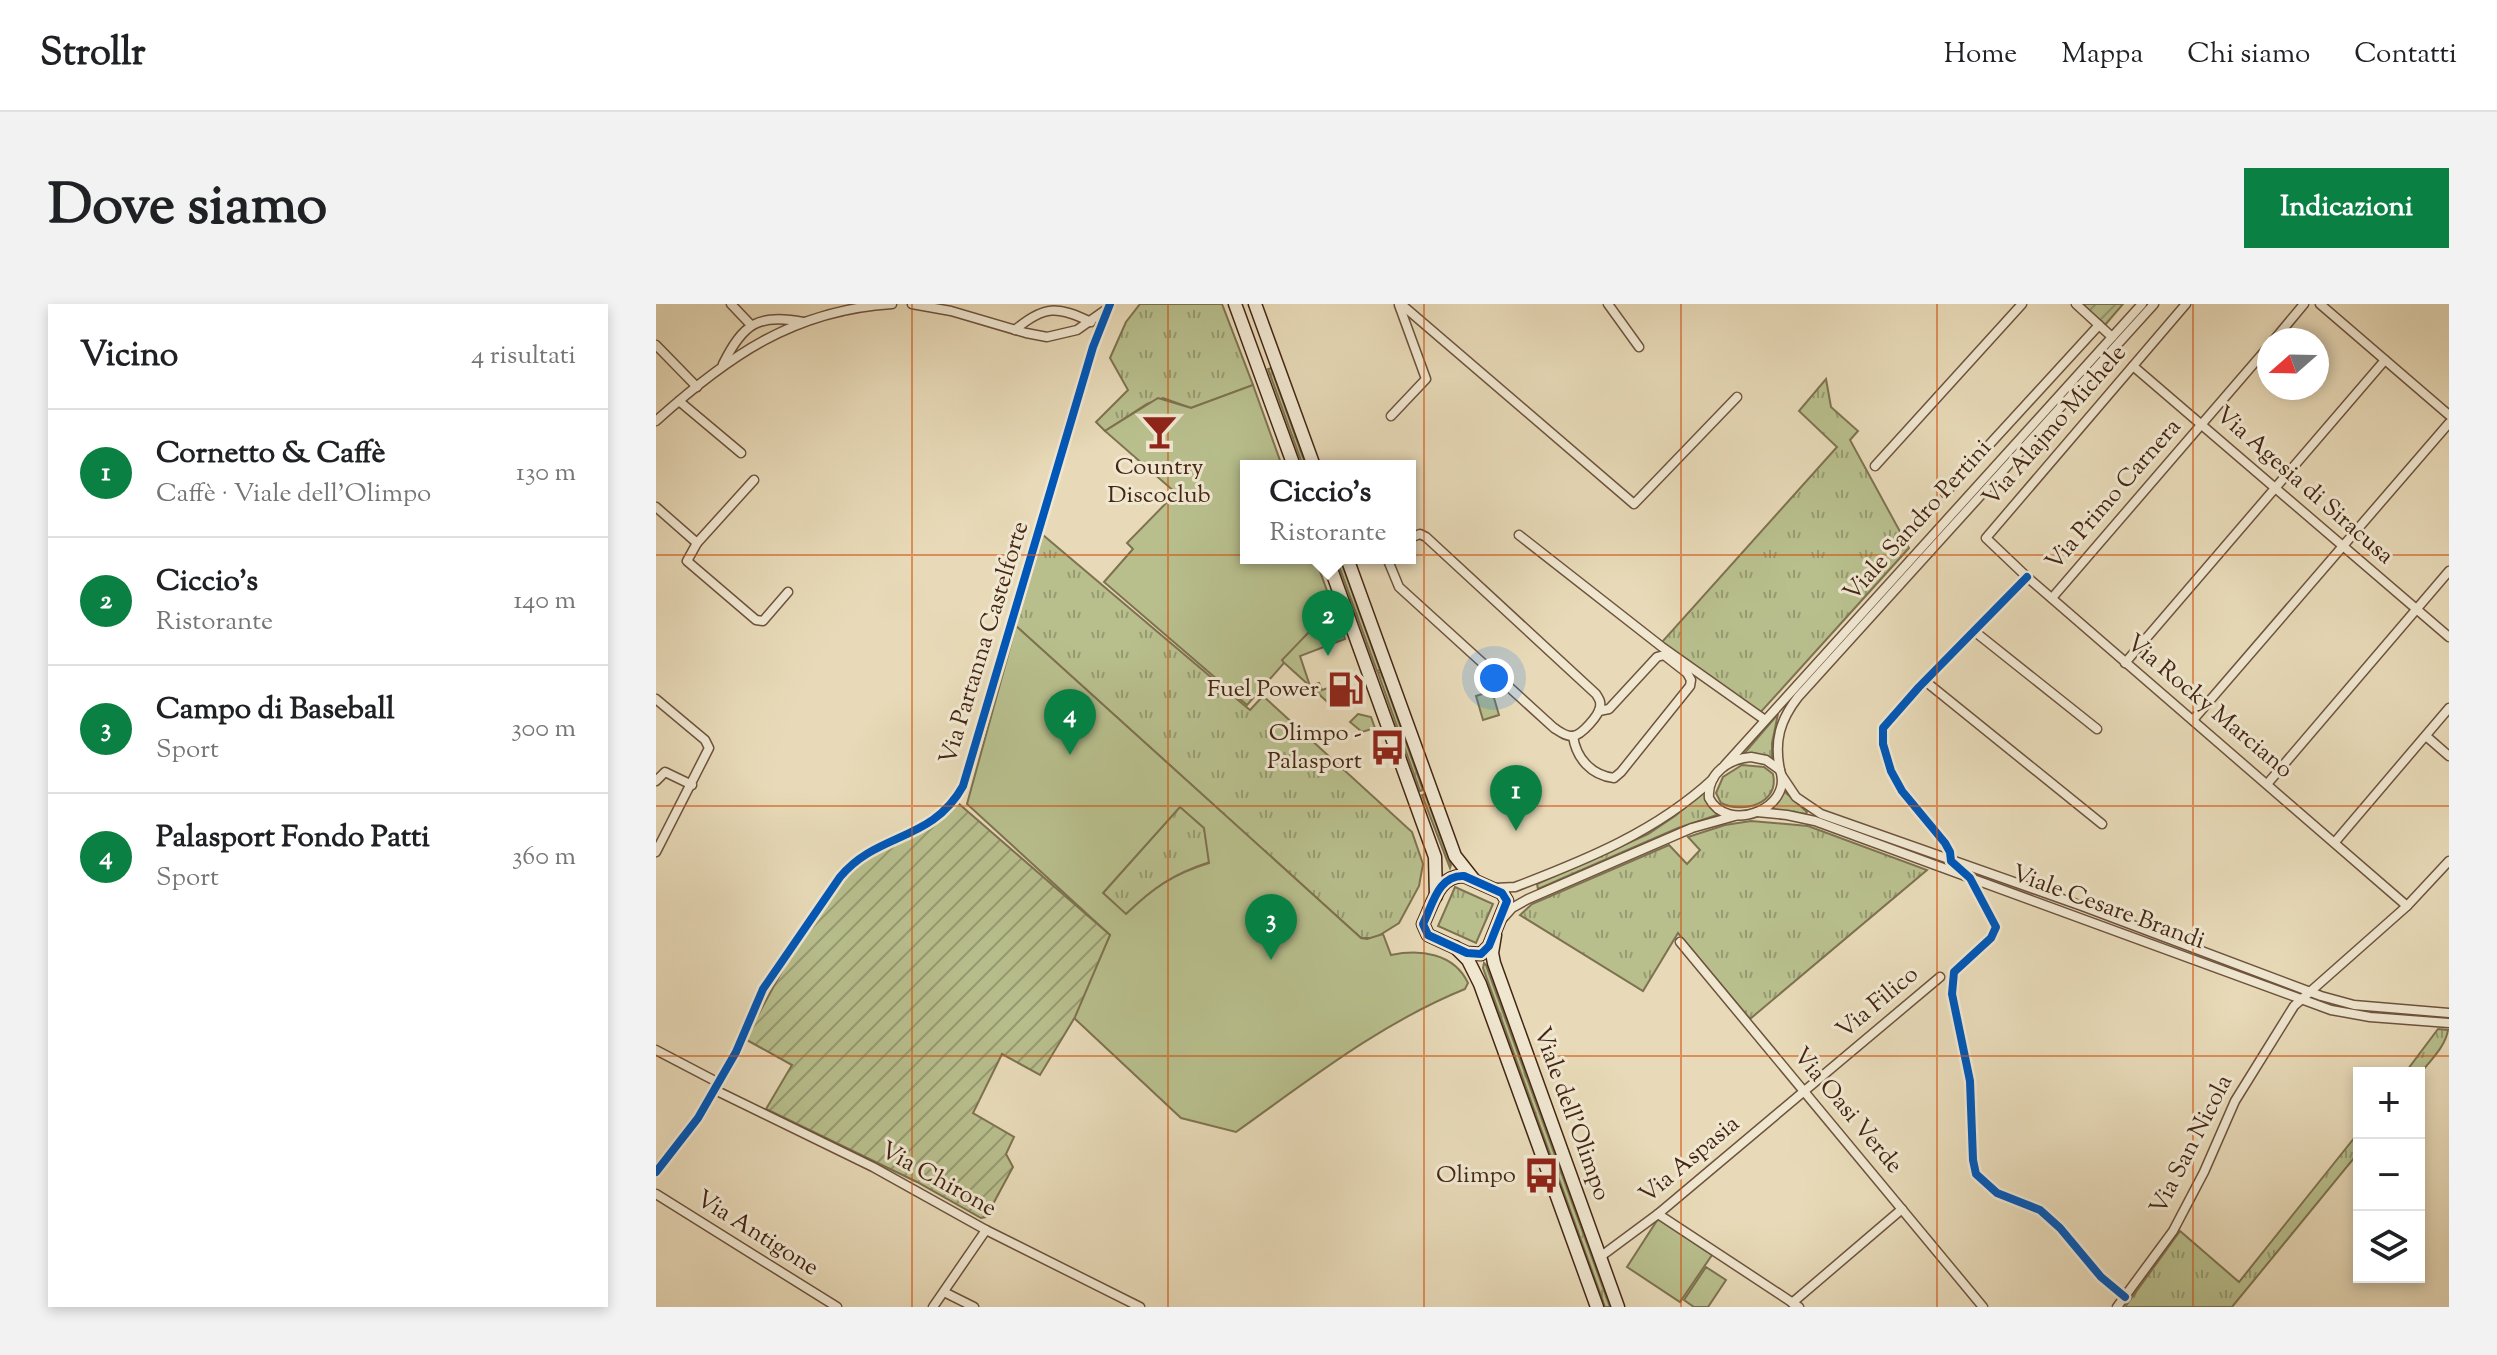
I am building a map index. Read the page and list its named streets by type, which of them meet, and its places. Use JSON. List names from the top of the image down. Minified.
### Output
{"streets":{"street":["Via Alajmo Michele","Via Agesia di Siracusa","Via Primo Carnera","Viale Sandro Pertini","Via Partanna Castelforte","Via Rocky Marciano","Viale Cesare Brandi","Via Filico","Via Oasi Verde","Viale dell'Olimpo","Via San Nicola","Via Aspasia","Via Chirone","Via Antigone"]},"crossings":[["Via Alajmo Michele","Via Agesia di Siracusa"],["Via Alajmo Michele","Via Rocky Marciano"],["Via Agesia di Siracusa","Via Primo Carnera"],["Via Primo Carnera","Via Rocky Marciano"],["Viale Sandro Pertini","Viale Cesare Brandi"],["Via Partanna Castelforte","Via Chirone"],["Viale Cesare Brandi","Via San Nicola"],["Via Filico","Via Oasi Verde"],["Via Filico","Via Aspasia"],["Via Oasi Verde","Via Aspasia"],["Viale dell'Olimpo","Via Aspasia"]],"places":{"bar":["Country Discoclub"],"fuel station":["Fuel Power"],"bus stop":["Olimpo - Palasport","Olimpo"]},"north":"left","page":{"header":"Strollr","nav":["Home","Mappa","Chi siamo","Contatti"],"title":"Dove siamo","buttons":"Indicazioni","heading":["Vicino","4 risultati"],"list":[{"mark":"1","name":"Cornetto & Caffè","note":"Caffè · Viale dell'Olimpo","value":"130 m"},{"mark":"2","name":"Ciccio's","note":"Ristorante","value":"140 m"},{"mark":"3","name":"Campo di Baseball","note":"Sport","value":"300 m"},{"mark":"4","name":"Palasport Fondo Patti","note":"Sport","value":"360 m"}],"popup":["Ciccio's","Ristorante"],"pins":["2","4","1","3"],"map_buttons":["+","−"]}}
